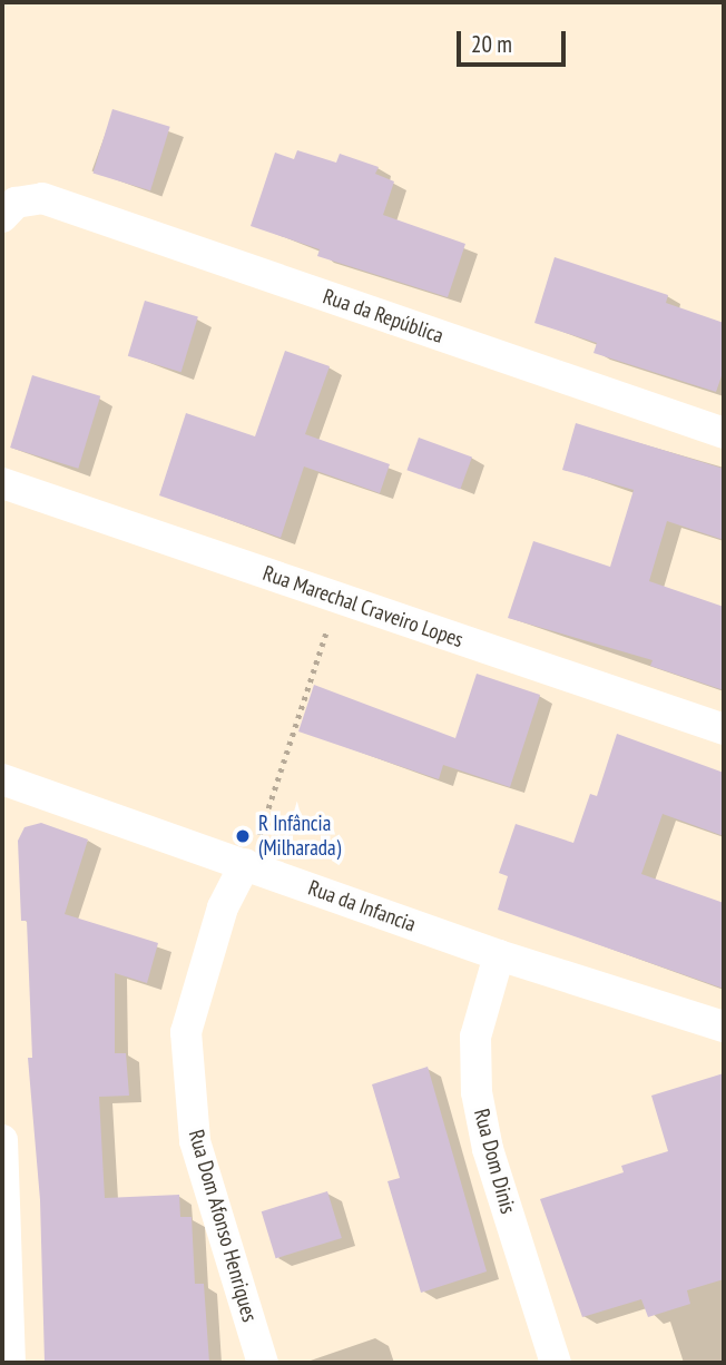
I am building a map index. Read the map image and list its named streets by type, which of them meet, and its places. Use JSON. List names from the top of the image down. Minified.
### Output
{"streets":{"street":["Rua da República","Rua Marechal Craveiro Lopes","Rua da Infancia","Rua Dom Dinis","Rua Dom Afonso Henriques"]},"crossings":[["Rua da Infancia","Rua Dom Dinis"],["Rua da Infancia","Rua Dom Afonso Henriques"]],"places":["R Infância (Milharada)"],"scale_bar":"20 m"}
